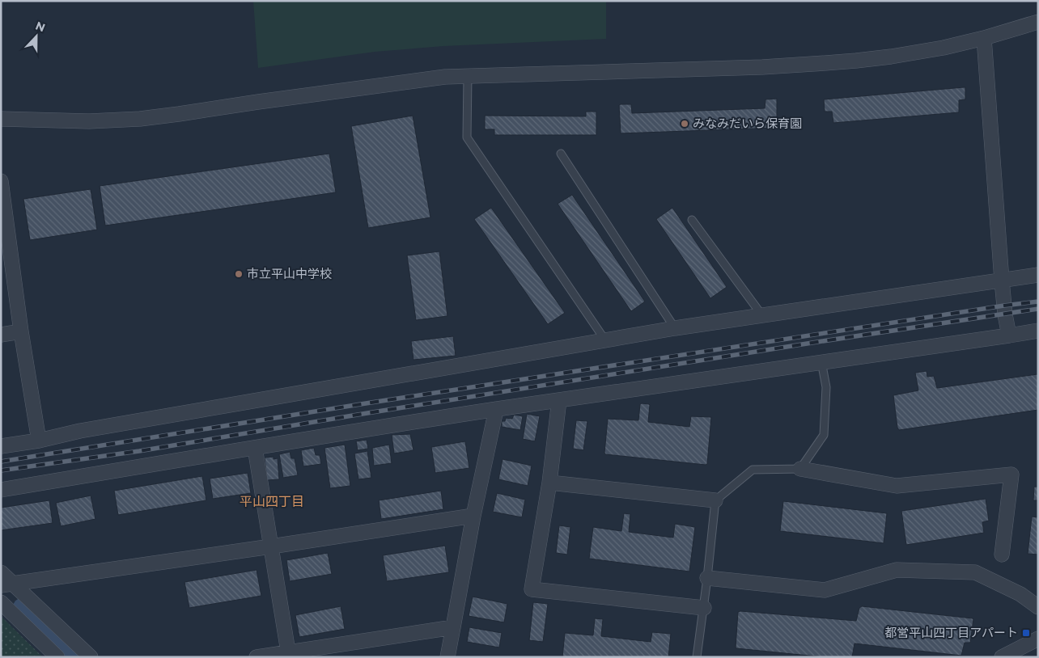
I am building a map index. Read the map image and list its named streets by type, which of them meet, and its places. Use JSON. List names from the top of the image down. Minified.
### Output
{"districts":["平山四丁目"],"places":{"other":["みなみだいら保育園","市立平山中学校"],"transit":["都営平山四丁目アパート"]},"north":"top"}
